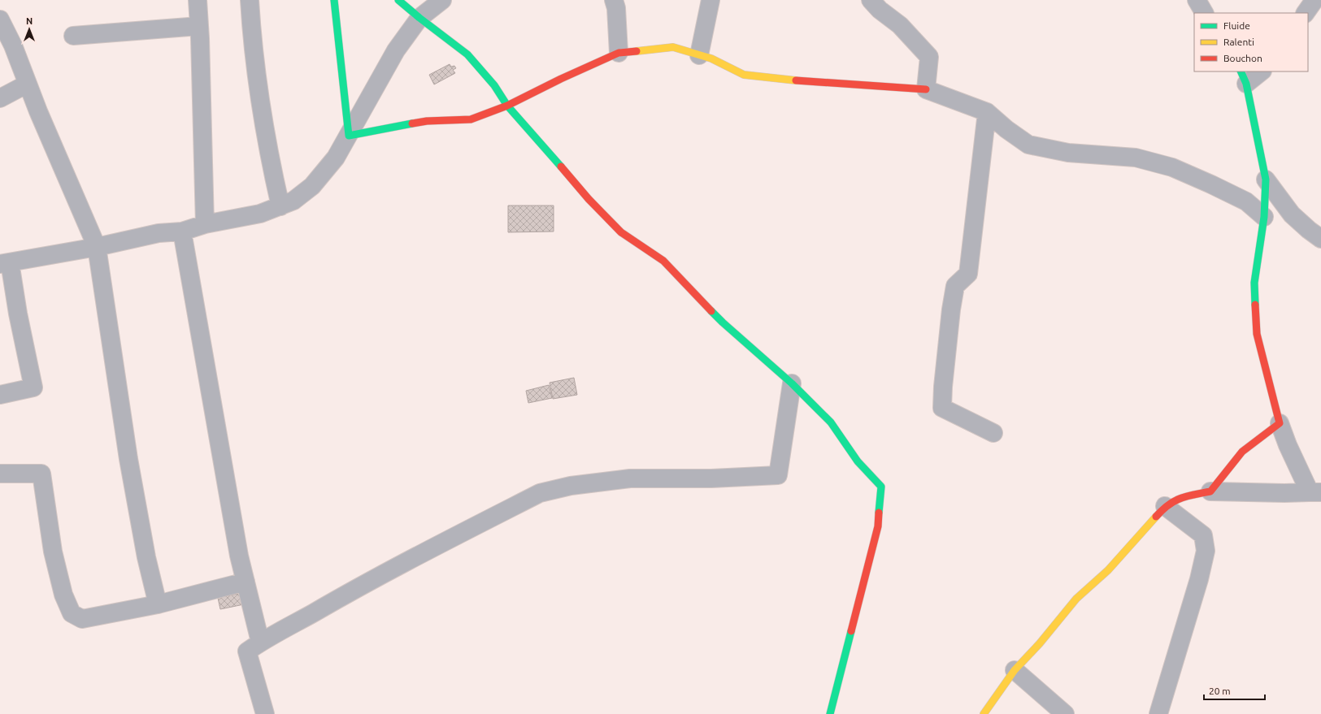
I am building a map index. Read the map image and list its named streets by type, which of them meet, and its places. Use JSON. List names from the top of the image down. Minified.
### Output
{"legend":["Fluide","Ralenti","Bouchon"],"scale_bar":"20 m","north":"top"}
